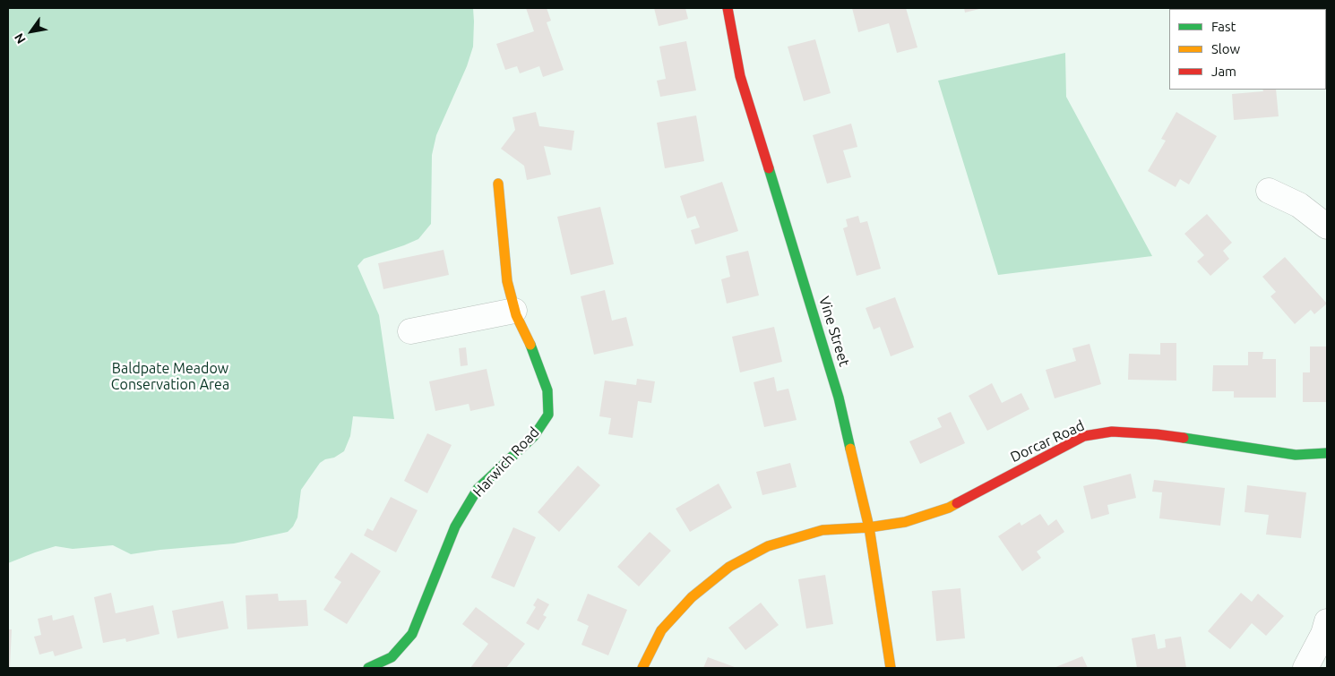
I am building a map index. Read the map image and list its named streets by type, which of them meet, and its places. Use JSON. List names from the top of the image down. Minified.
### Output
{"streets":{"street":["Vine Street","Dorcar Road","Harwich Road"]},"crossings":[["Vine Street","Dorcar Road"]],"parks":["Baldpate Meadow Conservation Area"],"legend":["Fast","Slow","Jam"],"north":"bottom left"}
